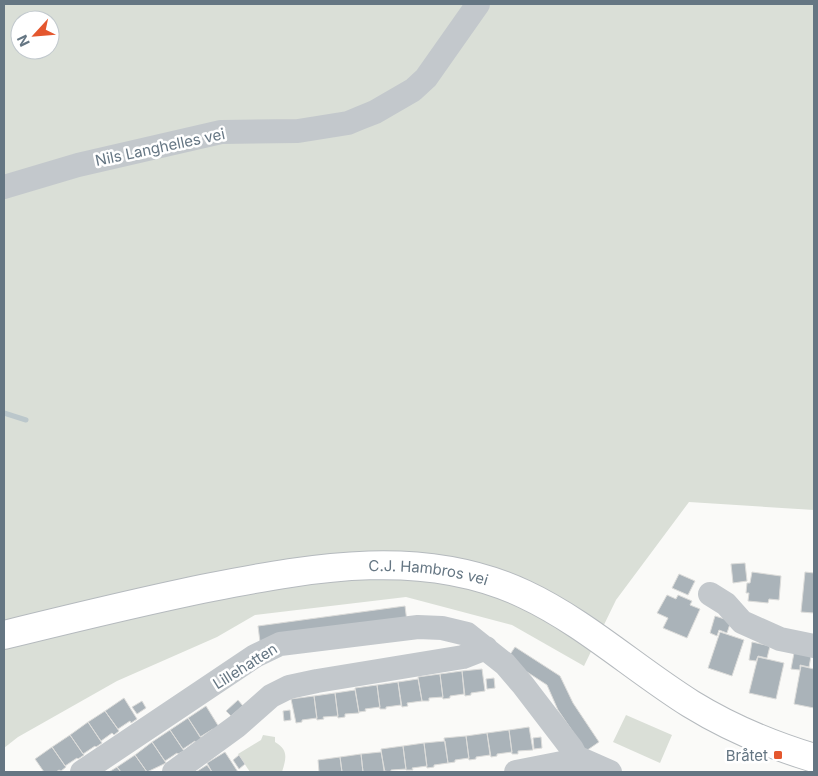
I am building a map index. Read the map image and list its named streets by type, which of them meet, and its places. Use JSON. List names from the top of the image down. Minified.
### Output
{"streets":{"main road":["C.J. Hambros vei"],"street":["Nils Langhelles vei","Lillehatten"]},"places":{"transit":["Bråtet"]},"north":"bottom left"}
